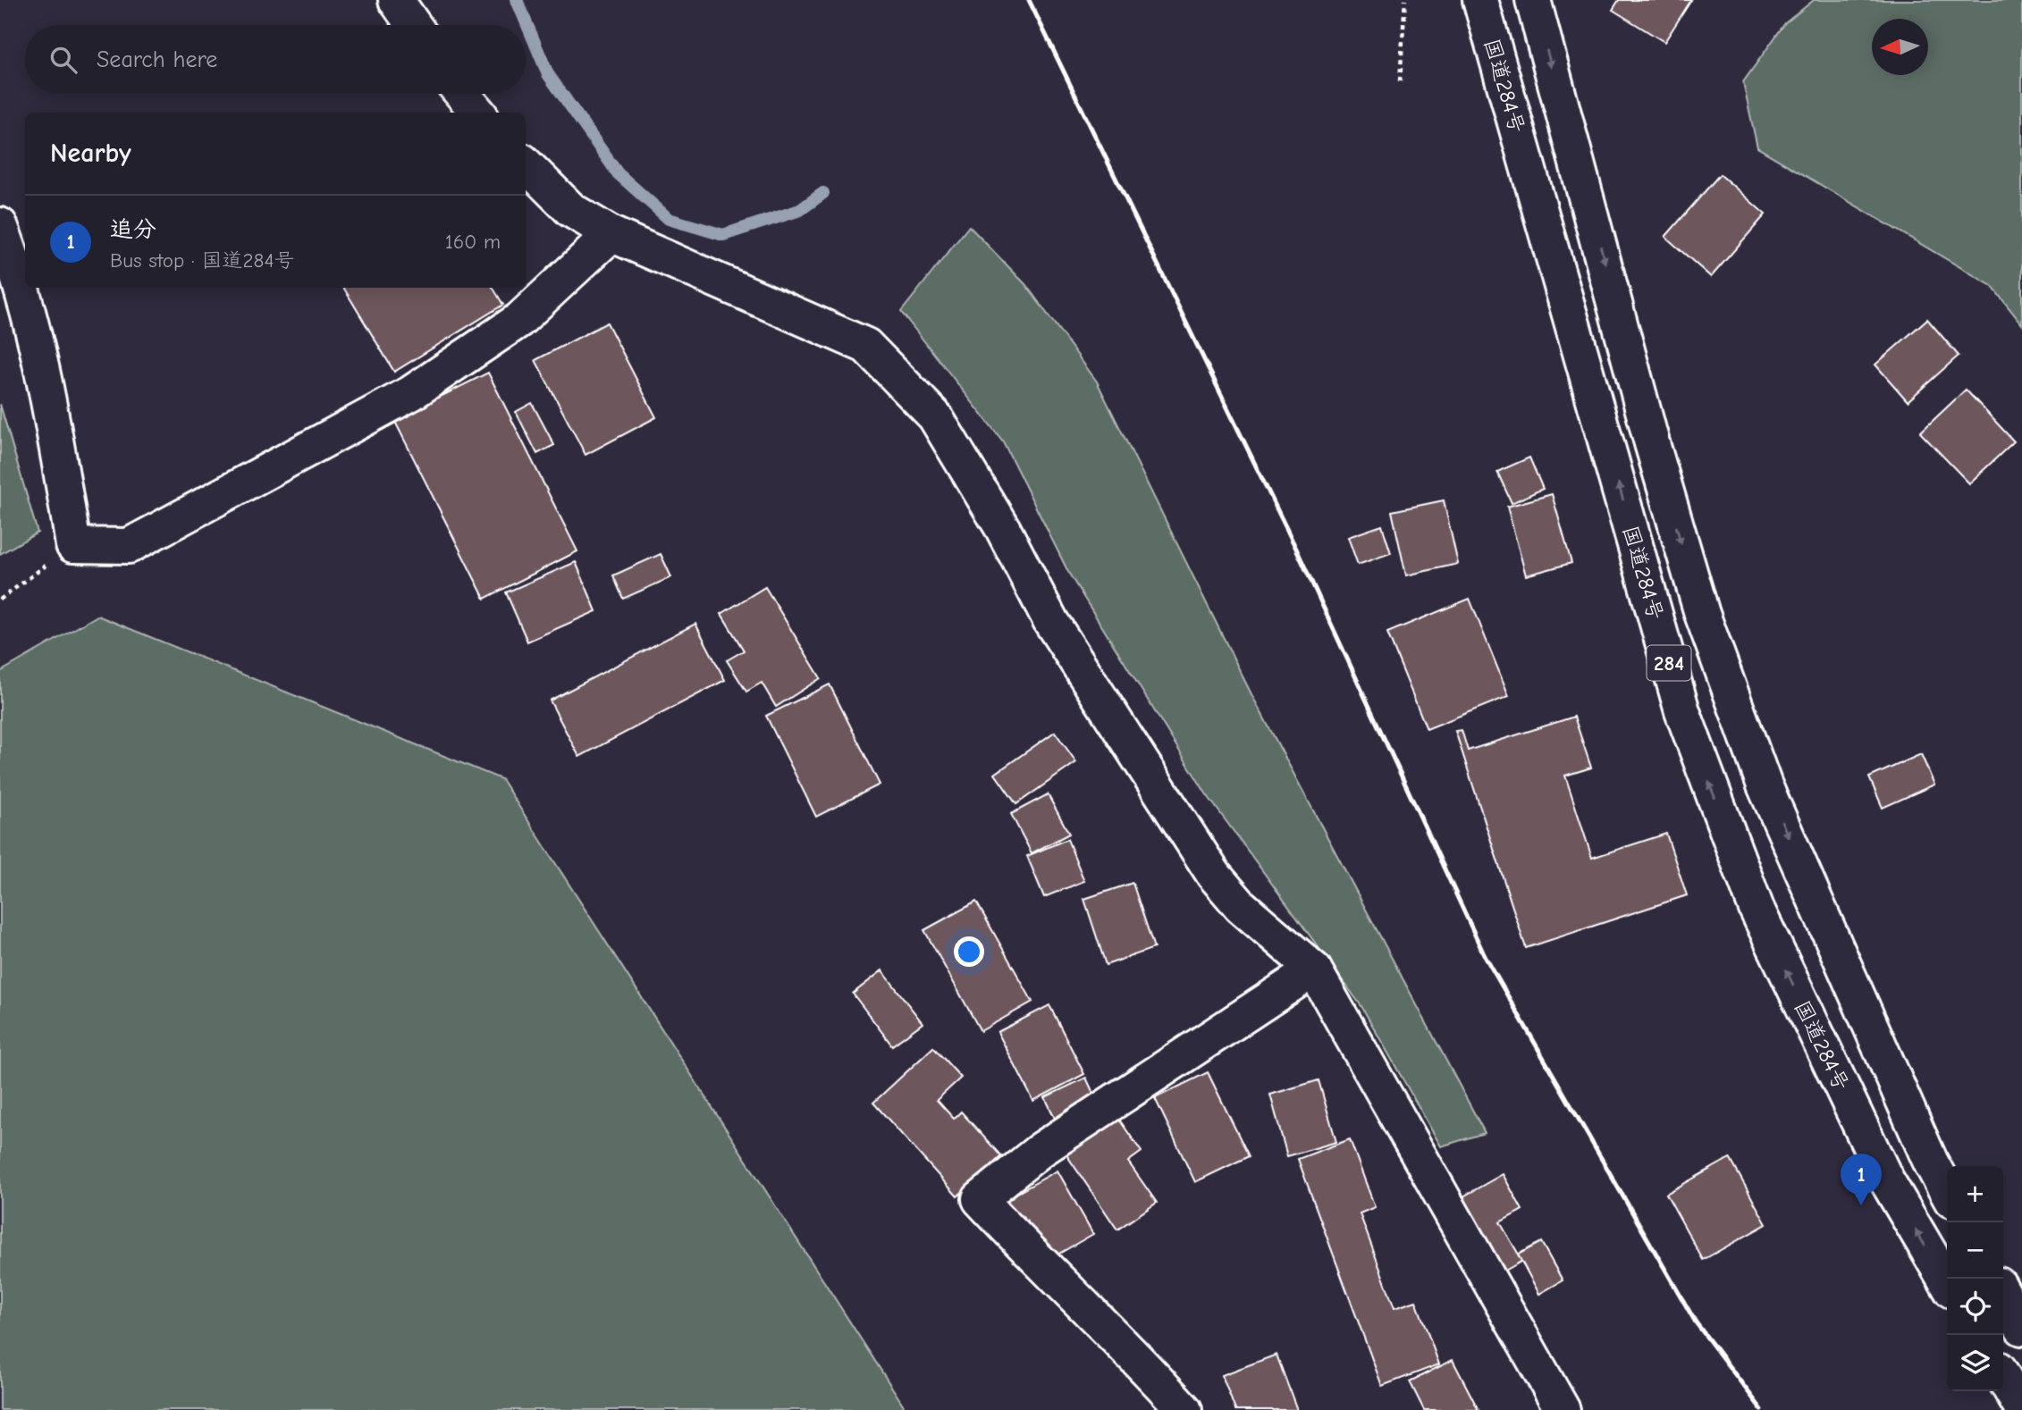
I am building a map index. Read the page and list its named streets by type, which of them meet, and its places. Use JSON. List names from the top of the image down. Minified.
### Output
{"streets":{"main road":["国道284号","284"]},"north":"left","page":{"search":"Search here","heading":"Nearby","list":[{"mark":"1","name":"追分","note":"Bus stop · 国道284号","value":"160 m"}],"pins":"1","map_buttons":["+","−"]}}
